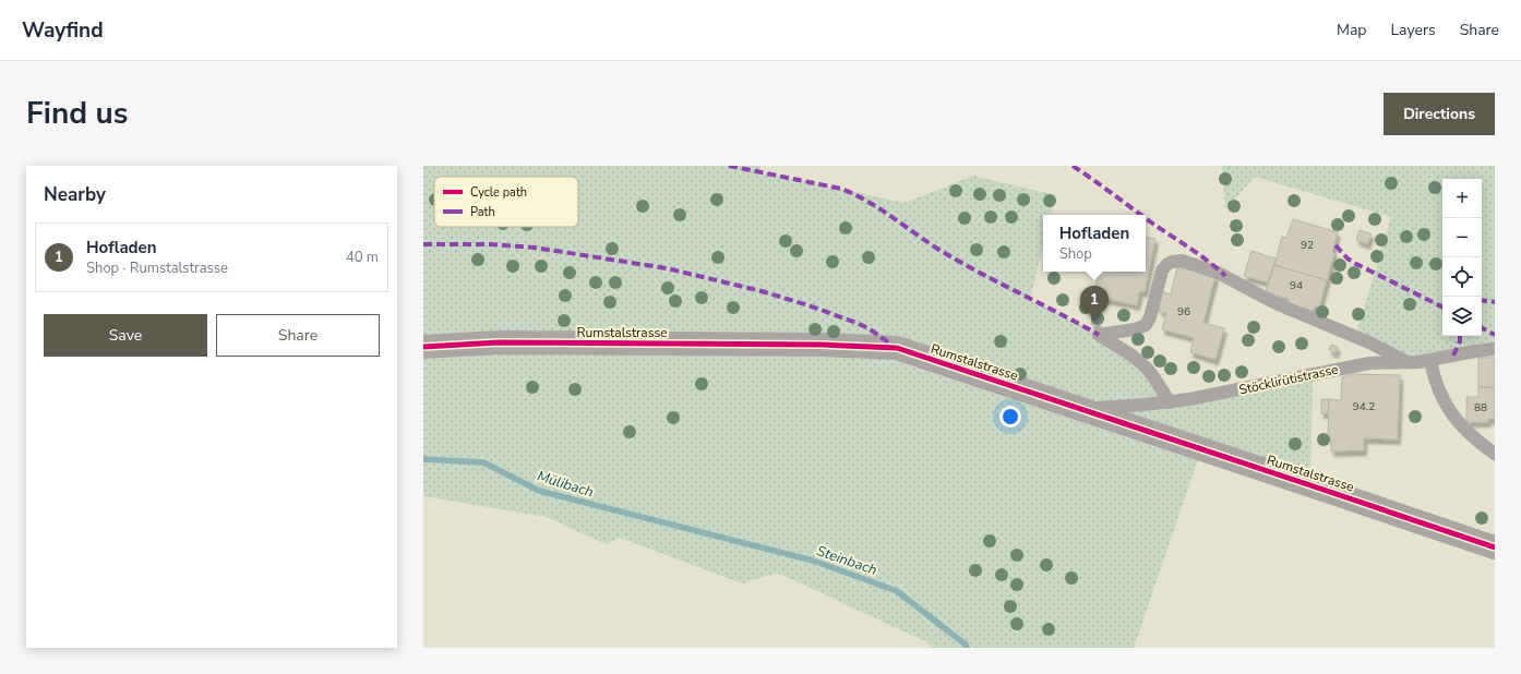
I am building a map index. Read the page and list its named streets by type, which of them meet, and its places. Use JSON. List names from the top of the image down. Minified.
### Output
{"streets":{"street":["Rumstalstrasse"],"lane":["Stöcklirütistrasse"]},"crossings":[["Rumstalstrasse","Stöcklirütistrasse"]],"water":["Mülibach","Steinbach"],"house_numbers":["92","94","96","94.2","88"],"legend":["Cycle path","Path"],"page":{"header":"Wayfind","nav":["Map","Layers","Share"],"title":"Find us","buttons":["Directions",["Save","Share"]],"heading":"Nearby","map_buttons":["+","−"],"popup":["Hofladen","Shop"],"list":[{"mark":"1","name":"Hofladen","note":"Shop · Rumstalstrasse","value":"40 m"}],"pins":"1"}}
